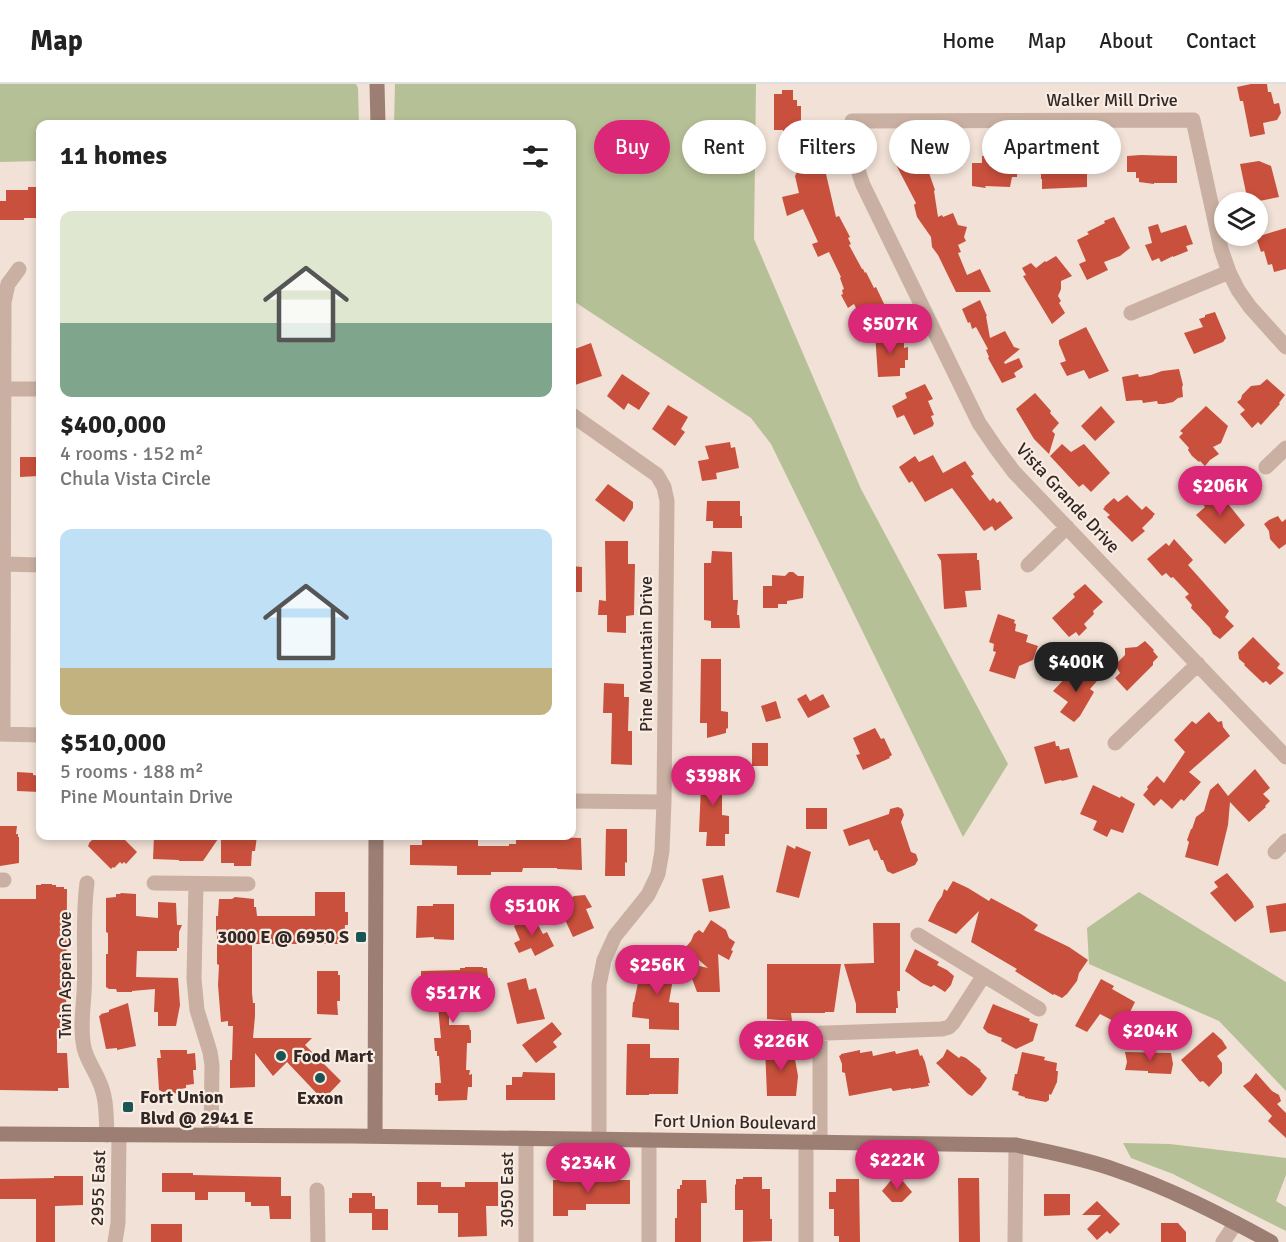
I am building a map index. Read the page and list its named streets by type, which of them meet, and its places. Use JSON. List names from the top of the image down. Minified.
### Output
{"streets":{"main road":["Fort Union Boulevard"],"street":["Walker Mill Drive","Vista Grande Drive","Pine Mountain Drive","Twin Aspen Cove","2955 East","3050 East"]},"crossings":[["Pine Mountain Drive","Fort Union Boulevard"],["Twin Aspen Cove","Fort Union Boulevard"],["Twin Aspen Cove","2955 East"],["Fort Union Boulevard","2955 East"],["Fort Union Boulevard","3050 East"]],"places":{"transit":["3000 E @ 6950 S","Fort Union Blvd @ 2941 E"],"other":["Food Mart","Exxon"]},"page":{"header":"Map","nav":["Home","Map","About","Contact"],"chip":["Buy","Rent","Filters","New","Apartment"],"heading":"11 homes","list":[{"name":"$400,000","note":"4 rooms · 152 m² · Chula Vista Circle"},{"name":"$510,000","note":"5 rooms · 188 m² · Pine Mountain Drive"}],"price":["$507K","$206K","$400K","$398K","$510K","$256K","$517K","$204K","$226K","$222K","$234K"]}}
